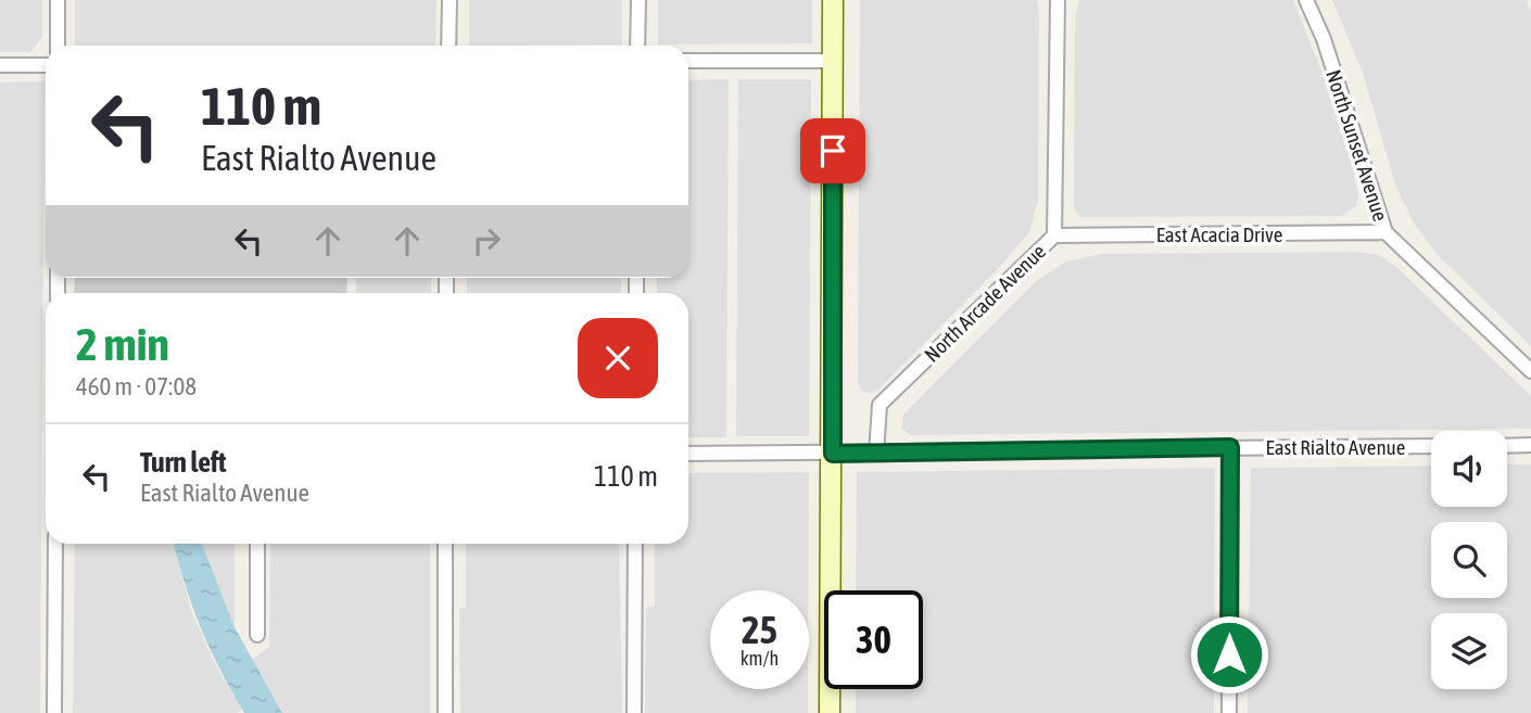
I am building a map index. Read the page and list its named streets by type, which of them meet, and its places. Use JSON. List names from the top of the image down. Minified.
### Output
{"streets":{"street":["North Sunset Avenue","East Acacia Drive","North Arcade Avenue","East Rialto Avenue"]},"crossings":[["North Sunset Avenue","East Acacia Drive"],["East Acacia Drive","North Arcade Avenue"],["North Arcade Avenue","East Rialto Avenue"]],"page":{"turn":["110 m","East Rialto Avenue"],"heading":["2 min","460 m · 07:08"],"list":[{"name":"Turn left","note":"East Rialto Avenue","value":"110 m"}],"speed":"25 km/h","limit":"30"}}
